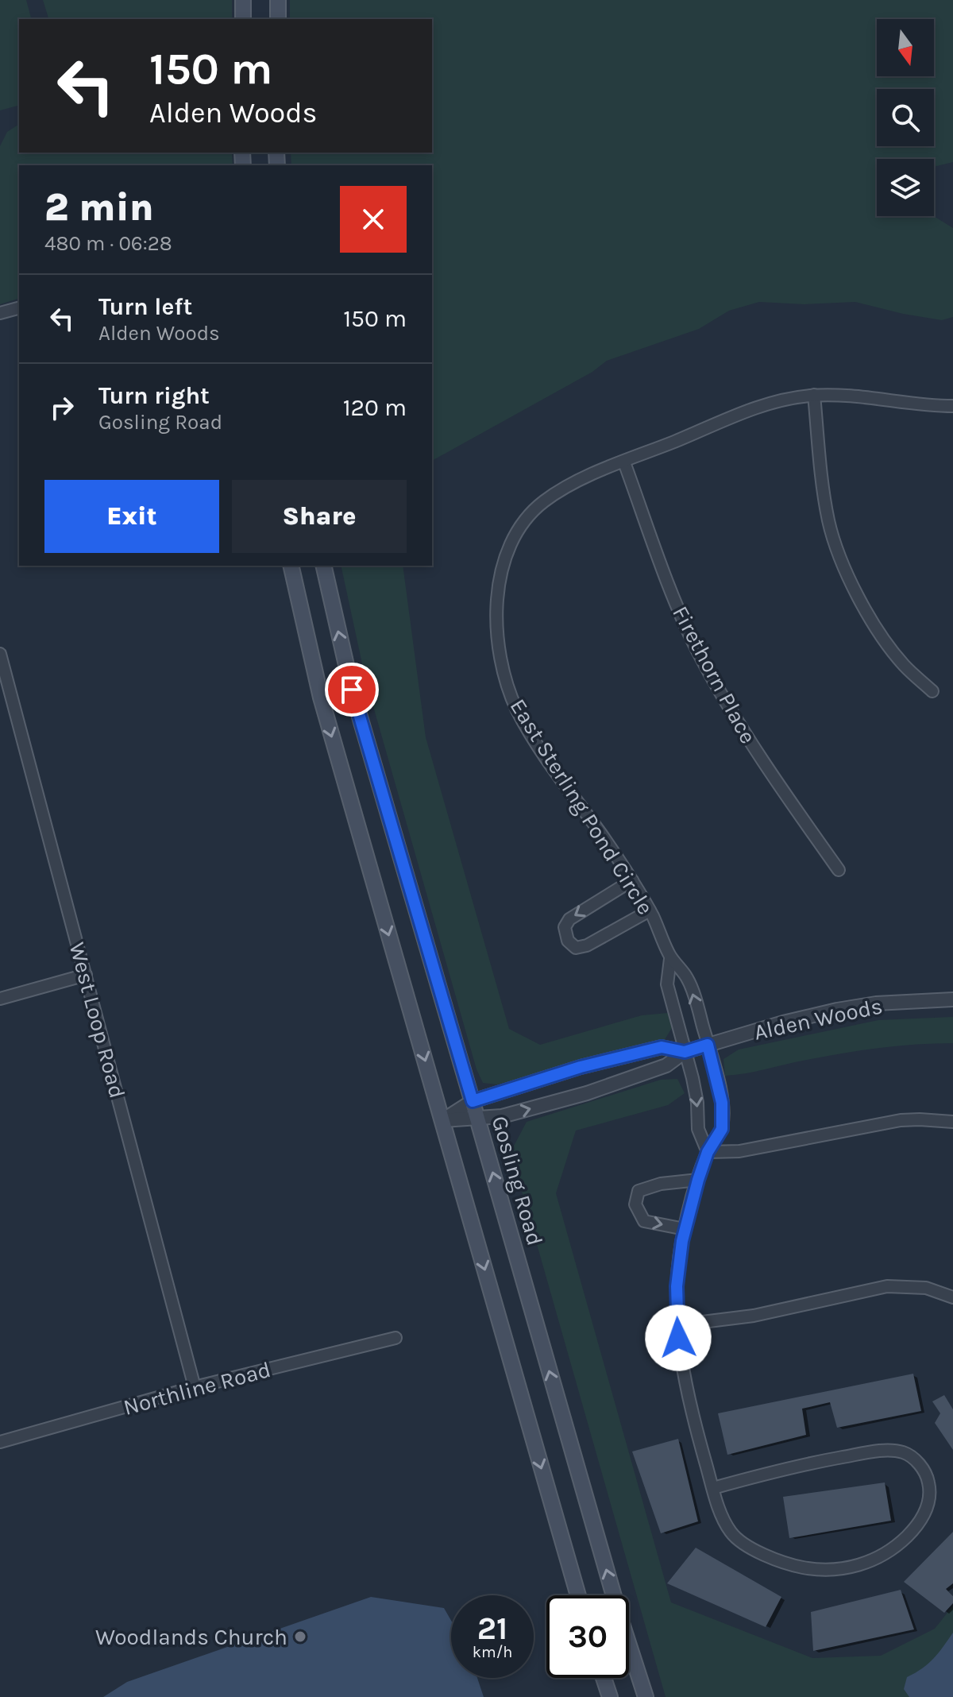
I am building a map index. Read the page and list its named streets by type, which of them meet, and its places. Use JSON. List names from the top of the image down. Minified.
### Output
{"streets":{"main road":["Gosling Road"],"street":["Firethorn Place","East Sterling Pond Circle","Alden Woods","West Loop Road","Northline Road"]},"crossings":[["Firethorn Place","East Sterling Pond Circle"],["East Sterling Pond Circle","Alden Woods"],["Alden Woods","Gosling Road"],["West Loop Road","Northline Road"]],"places":["Woodlands Church"],"north":"bottom","page":{"turn":["150 m","Alden Woods"],"heading":["2 min","480 m · 06:28"],"list":[{"name":"Turn left","note":"Alden Woods","value":"150 m"},{"name":"Turn right","note":"Gosling Road","value":"120 m"}],"buttons":["Exit","Share"],"speed":"21 km/h","limit":"30"}}
